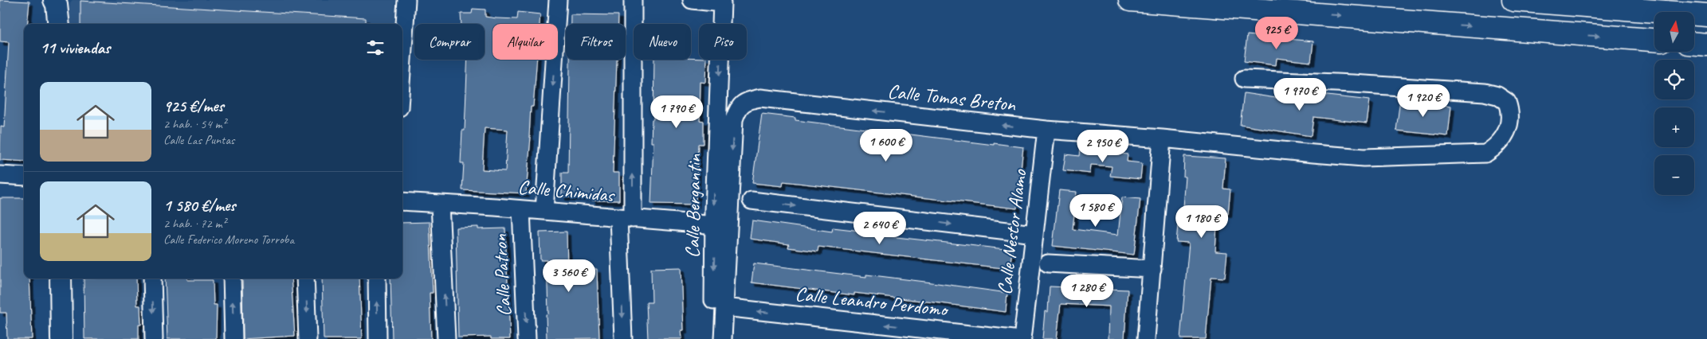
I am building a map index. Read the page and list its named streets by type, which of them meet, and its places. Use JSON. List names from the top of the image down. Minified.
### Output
{"streets":{"street":["Calle Tomas Breton","Calle Chimidas","Calle Bergantin","Calle Nestor Alamo","Calle Patron","Calle Leandro Perdomo"]},"crossings":[["Calle Tomas Breton","Calle Nestor Alamo"],["Calle Chimidas","Calle Bergantin"],["Calle Chimidas","Calle Patron"]],"north":"top","page":{"map_buttons":["+","−"],"price":["925 €","1 970 €","1 920 €","1 790 €","1 600 €","2 950 €","1 580 €","1 180 €","2 640 €","3 560 €","1 280 €"],"chip":["Comprar","Alquilar","Filtros","Nuevo","Piso"],"heading":"11 viviendas","list":[{"name":"925 €/mes","note":"2 hab. · 54 m² · Calle Las Puntas"},{"name":"1 580 €/mes","note":"2 hab. · 72 m² · Calle Federico Moreno Torroba"}]}}
